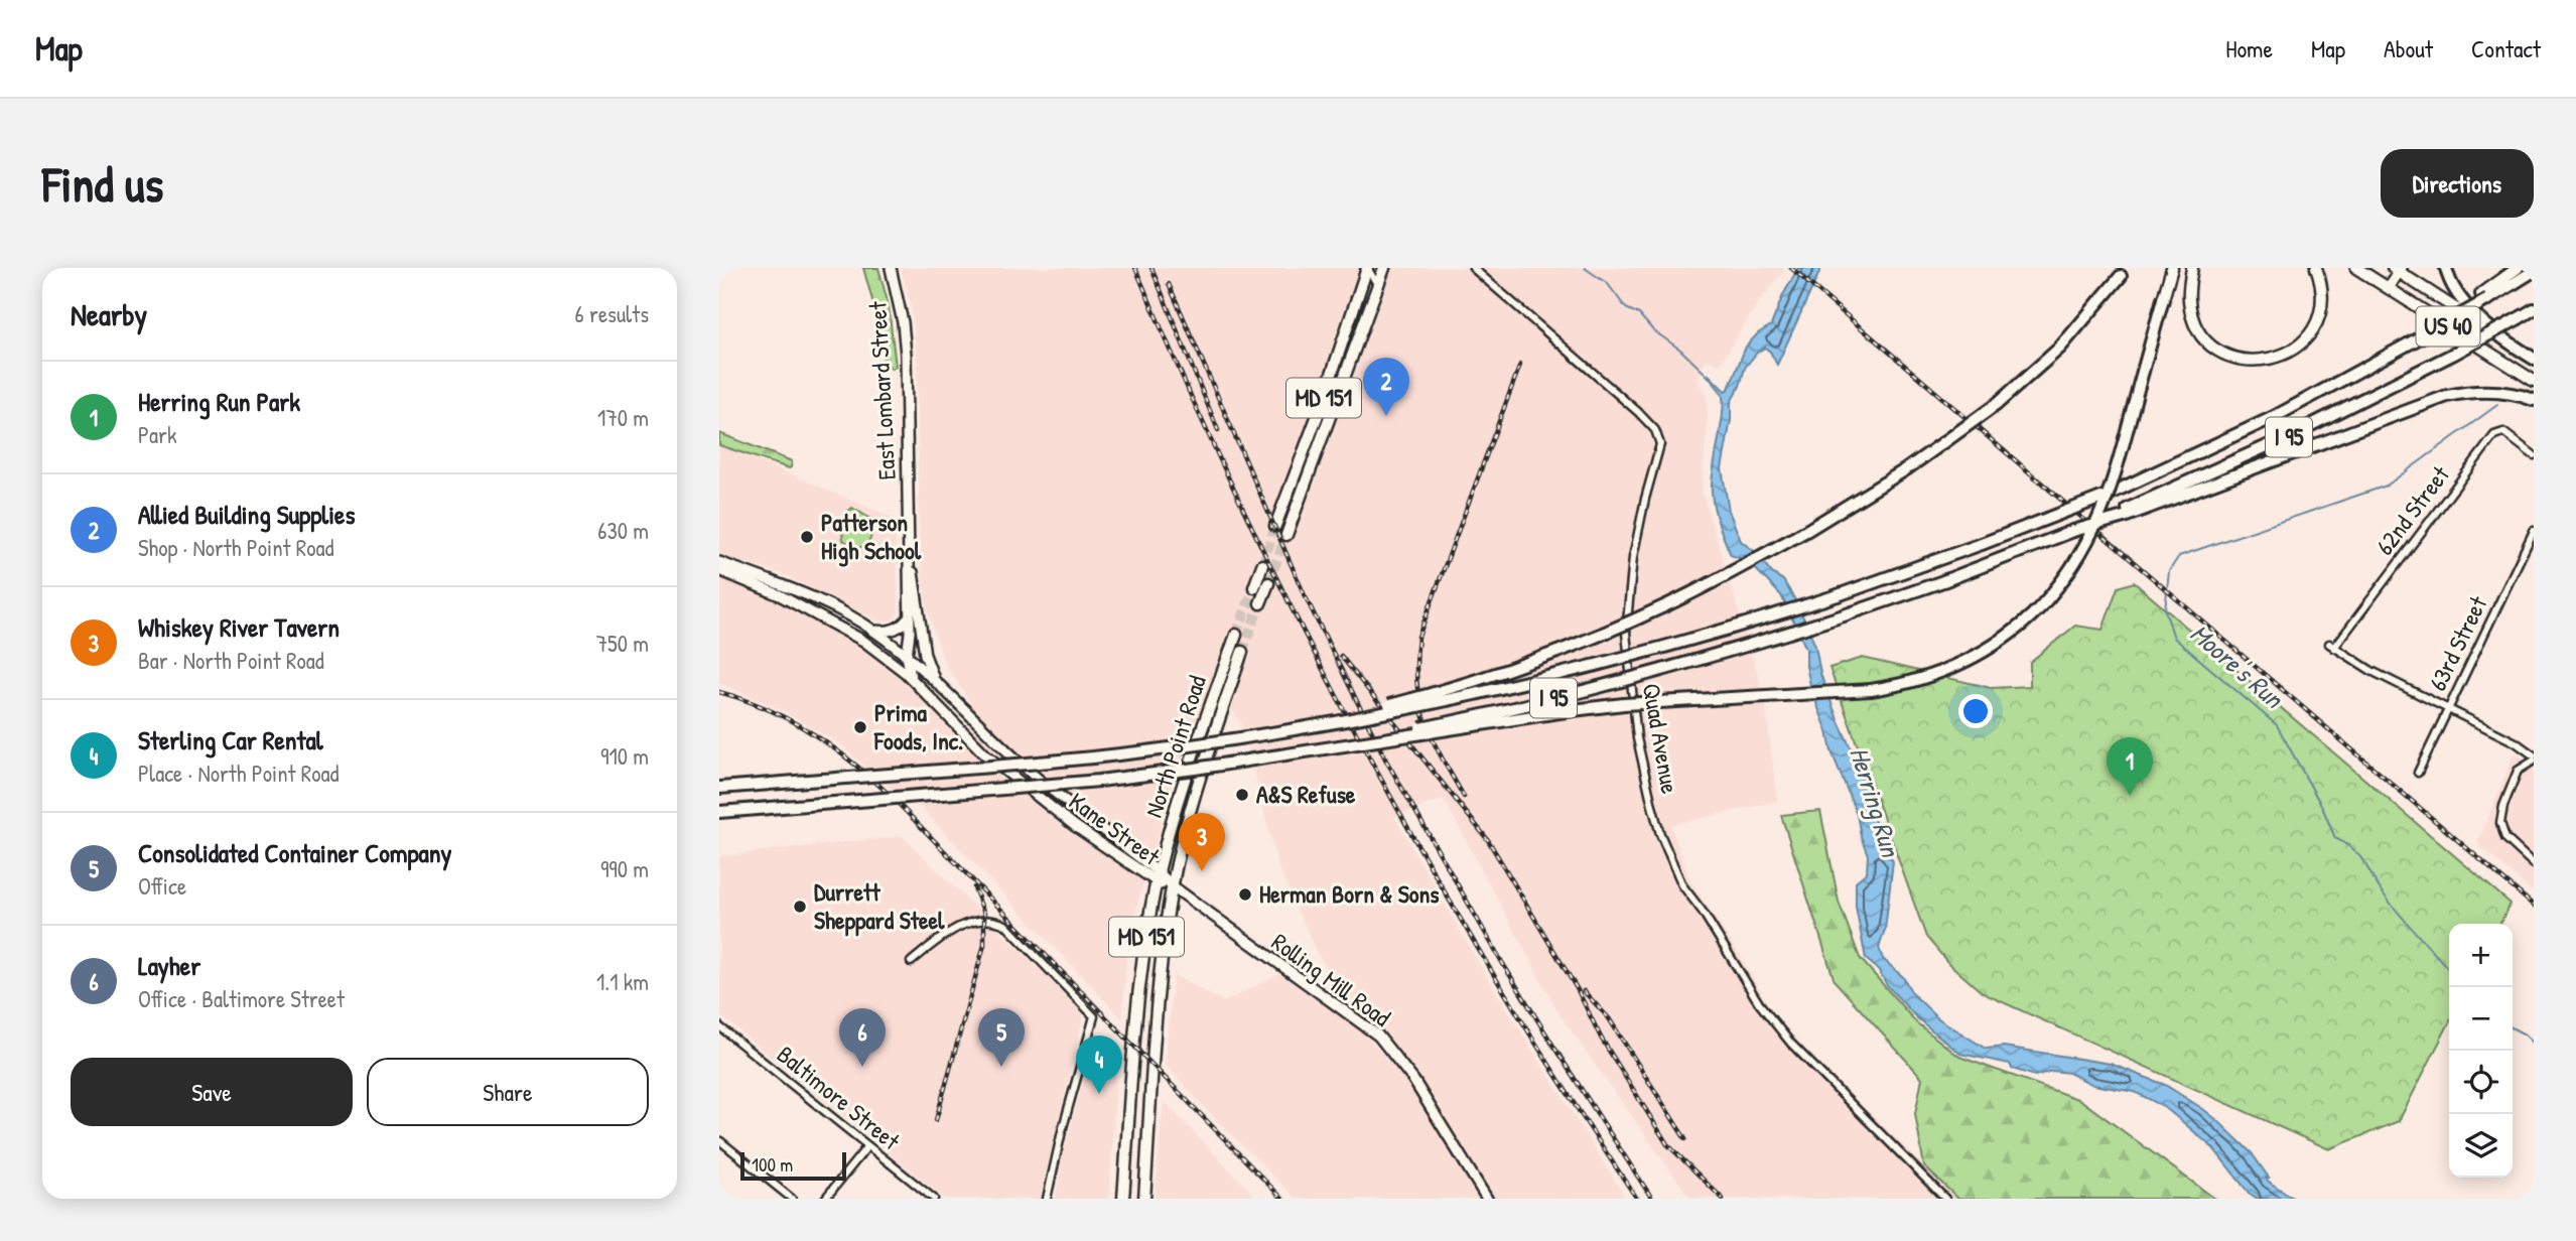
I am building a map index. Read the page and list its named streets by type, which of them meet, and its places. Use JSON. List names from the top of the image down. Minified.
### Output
{"streets":{"highway":["US 40","I 95"],"main road":["East Lombard Street","MD 151","North Point Road","Kane Street","Rolling Mill Road"],"street":["62nd Street","63rd Street","Quad Avenue","Baltimore Street"]},"crossings":[["East Lombard Street","Kane Street"],["MD 151","North Point Road"],["MD 151","Kane Street"],["MD 151","Rolling Mill Road"],["62nd Street","63rd Street"],["North Point Road","Kane Street"],["North Point Road","Rolling Mill Road"],["Kane Street","Rolling Mill Road"]],"water":["Moore's Run","Herring Run"],"places":["Patterson High School","Prima Foods, Inc.","A&S Refuse","Herman Born & Sons","Durrett Sheppard Steel"],"scale_bar":"100 m","page":{"header":"Map","nav":["Home","Map","About","Contact"],"buttons":["Directions",["Save","Share"]],"title":"Find us","heading":["Nearby","6 results"],"pins":["2","1","3","5","6","4"],"list":[{"mark":"1","name":"Herring Run Park","note":"Park","value":"170 m"},{"mark":"2","name":"Allied Building Supplies","note":"Shop · North Point Road","value":"630 m"},{"mark":"3","name":"Whiskey River Tavern","note":"Bar · North Point Road","value":"750 m"},{"mark":"4","name":"Sterling Car Rental","note":"Place · North Point Road","value":"910 m"},{"mark":"5","name":"Consolidated Container Company","note":"Office","value":"990 m"},{"mark":"6","name":"Layher","note":"Office · Baltimore Street","value":"1.1 km"}],"map_buttons":["+","−"],"scale":"100 m"}}
